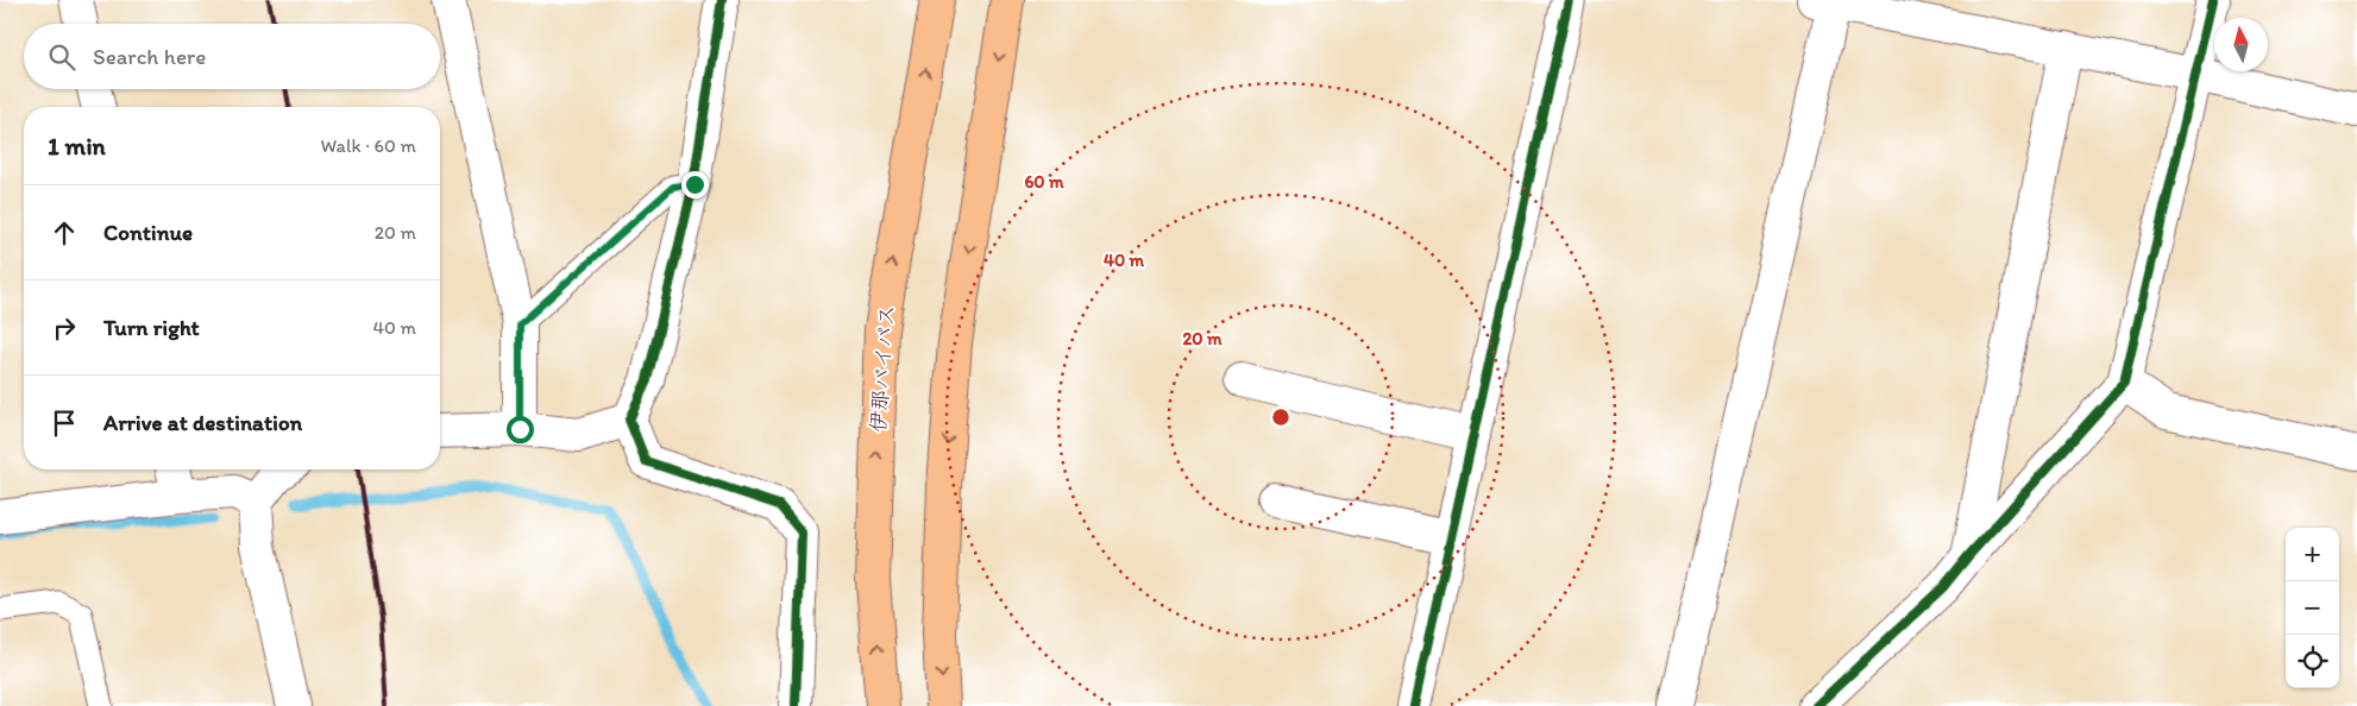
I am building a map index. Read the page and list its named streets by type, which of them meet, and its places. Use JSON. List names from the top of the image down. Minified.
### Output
{"streets":{"highway":["伊那バイパス"]},"north":"top","page":{"search":"Search here","heading":["1 min","Walk · 60 m"],"list":[["Continue","20 m"],["Turn right","40 m"],"Arrive at destination"],"map_buttons":["+","−"]},"rings":["60 m","40 m","20 m"]}
